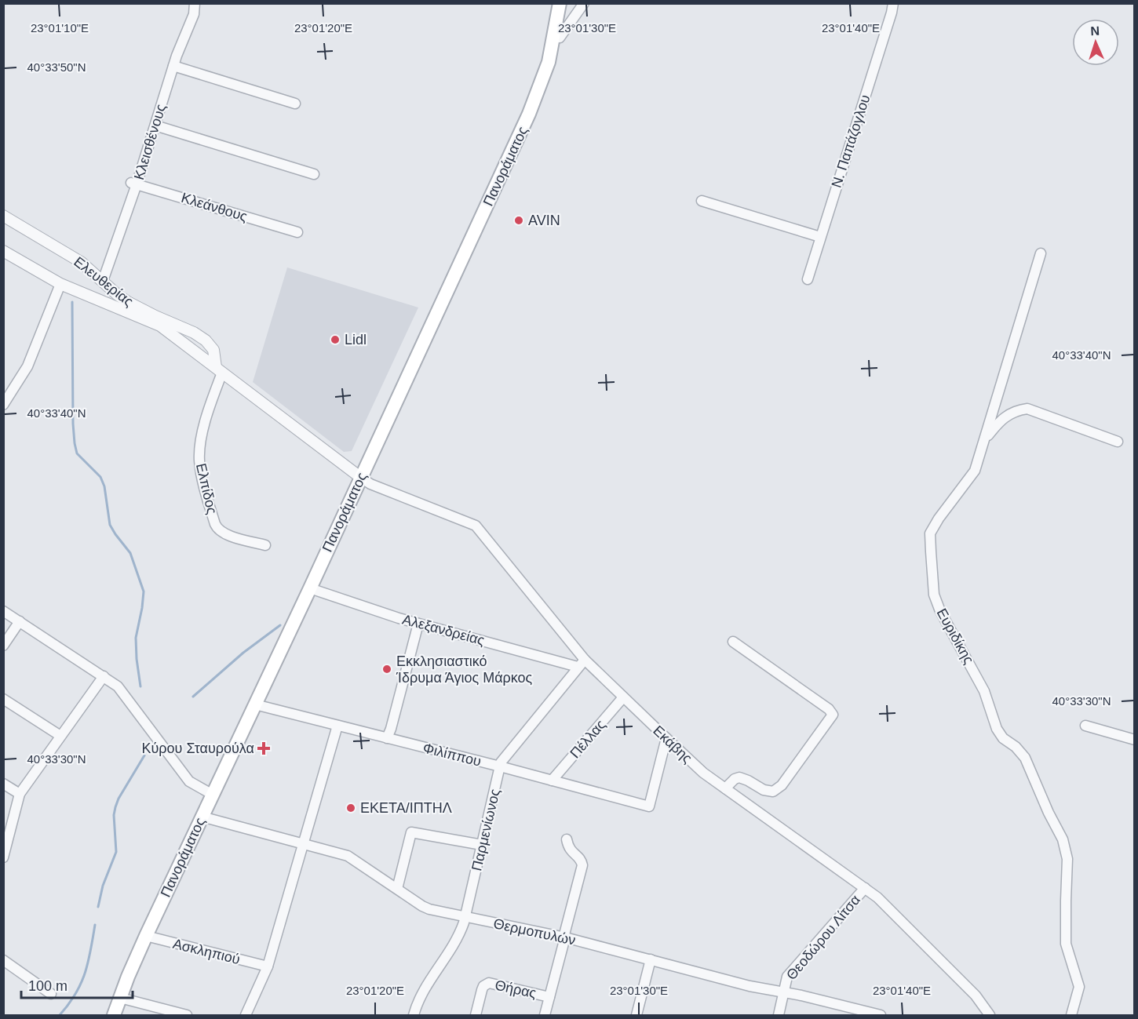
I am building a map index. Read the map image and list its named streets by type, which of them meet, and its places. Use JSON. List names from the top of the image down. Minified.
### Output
{"streets":{"main road":["Πανοράματος"],"street":["Ν. Παπάζογλου","Κλεισθένους","Κλεάνθους","Ελευθερίας","Ελπίδος","Αλεξανδρείας","Ευριδίκης","Πέλλας","Εκάβης","Φιλίππου","Παρμενίωνος","Θερμοπυλών","Θεοδώρου Λίτσα","Ασκληπιού","Θήρας"]},"crossings":[["Κλεισθένους","Κλεάνθους"],["Κλεισθένους","Ελευθερίας"],["Πανοράματος","Ελευθερίας"],["Πανοράματος","Αλεξανδρείας"],["Πανοράματος","Εκάβης"],["Πανοράματος","Φιλίππου"],["Πανοράματος","Θερμοπυλών"],["Πανοράματος","Ασκληπιού"],["Ελευθερίας","Ελπίδος"],["Ελευθερίας","Εκάβης"],["Αλεξανδρείας","Εκάβης"],["Αλεξανδρείας","Παρμενίωνος"],["Πέλλας","Εκάβης"],["Πέλλας","Φιλίππου"],["Εκάβης","Φιλίππου"],["Εκάβης","Παρμενίωνος"],["Εκάβης","Θεοδώρου Λίτσα"],["Φιλίππου","Παρμενίωνος"],["Παρμενίωνος","Θερμοπυλών"],["Θερμοπυλών","Θεοδώρου Λίτσα"]],"places":{"other":["AVIN","Lidl","Εκκλησιαστικό Ίδρυμα Άγιος Μάρκος","ΕΚΕΤΑ/ΙΠΤΗΛ"],"health":["Κύρου Σταυρούλα"]},"scale_bar":"100 m","north":"top","coordinates":["23°01'10\"E","23°01'20\"E","23°01'30\"E","23°01'40\"E","40°33'50\"N","40°33'40\"N","40°33'30\"N"]}
